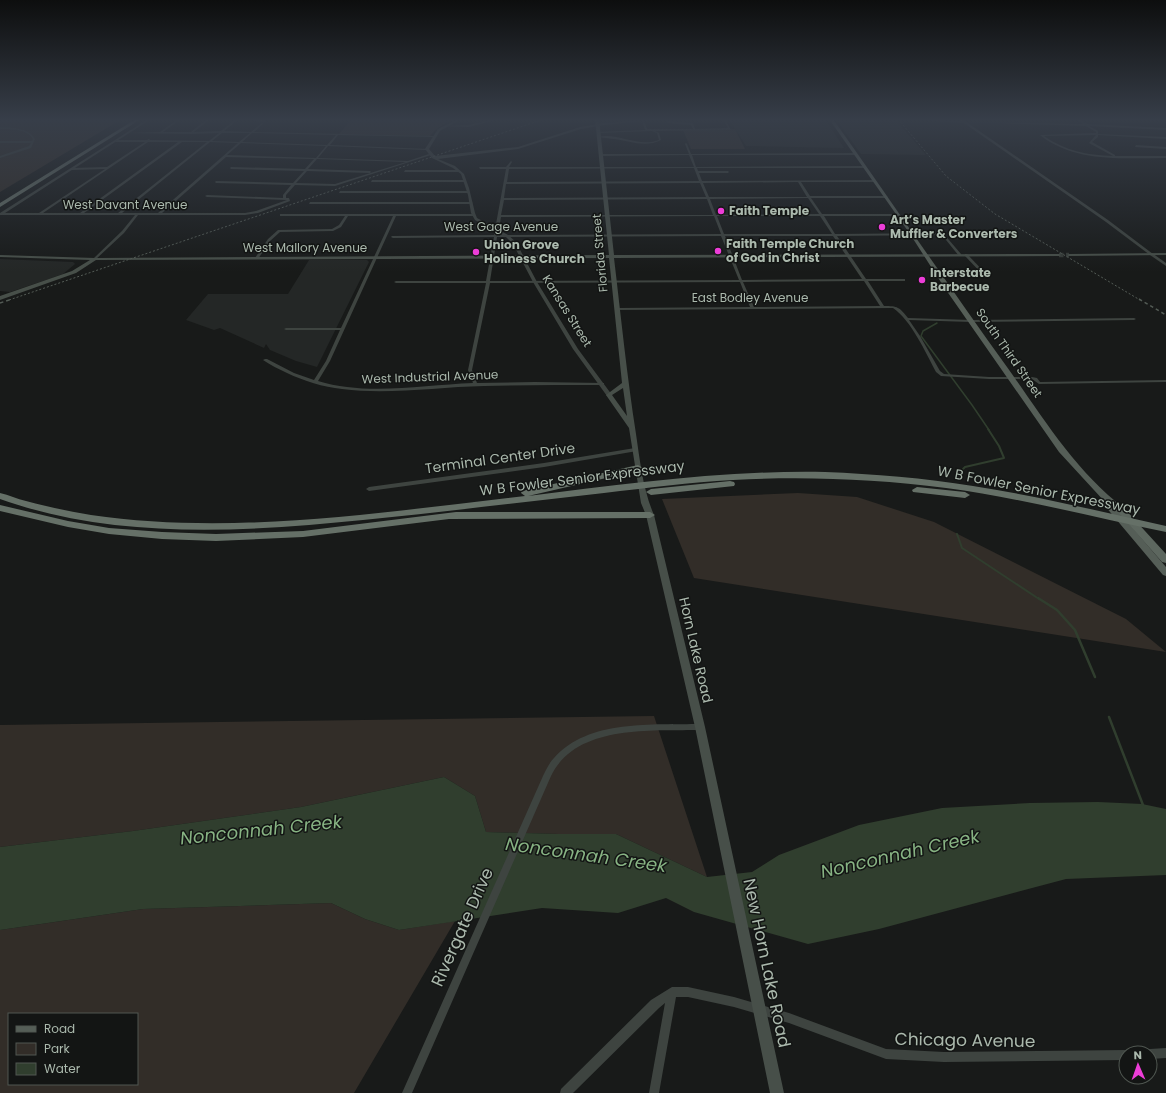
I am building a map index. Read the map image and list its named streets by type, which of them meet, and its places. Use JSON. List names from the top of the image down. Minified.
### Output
{"streets":{"highway":["South Third Street","W B Fowler Senior Expressway"],"main road":["West Mallory Avenue","Florida Street","Kansas Street","Horn Lake Road","New Horn Lake Road"],"street":["West Davant Avenue","West Gage Avenue","East Bodley Avenue","West Industrial Avenue","Terminal Center Drive","Rivergate Drive","Chicago Avenue"]},"crossings":[["West Gage Avenue","West Mallory Avenue"],["West Gage Avenue","Florida Street"],["West Gage Avenue","Kansas Street"],["West Gage Avenue","South Third Street"],["West Mallory Avenue","Florida Street"],["West Mallory Avenue","Kansas Street"],["West Mallory Avenue","South Third Street"],["Florida Street","East Bodley Avenue"],["Florida Street","Kansas Street"],["Kansas Street","West Industrial Avenue"],["Kansas Street","Terminal Center Drive"],["Kansas Street","Horn Lake Road"],["Horn Lake Road","Rivergate Drive"],["Horn Lake Road","New Horn Lake Road"]],"water":["Nonconnah Creek"],"places":["Faith Temple","Art’s Master Muffler & Converters","Faith Temple Church of God in Christ","Union Grove Holiness Church","Interstate Barbecue"],"legend":["Road","Park","Water"],"north":"top"}
